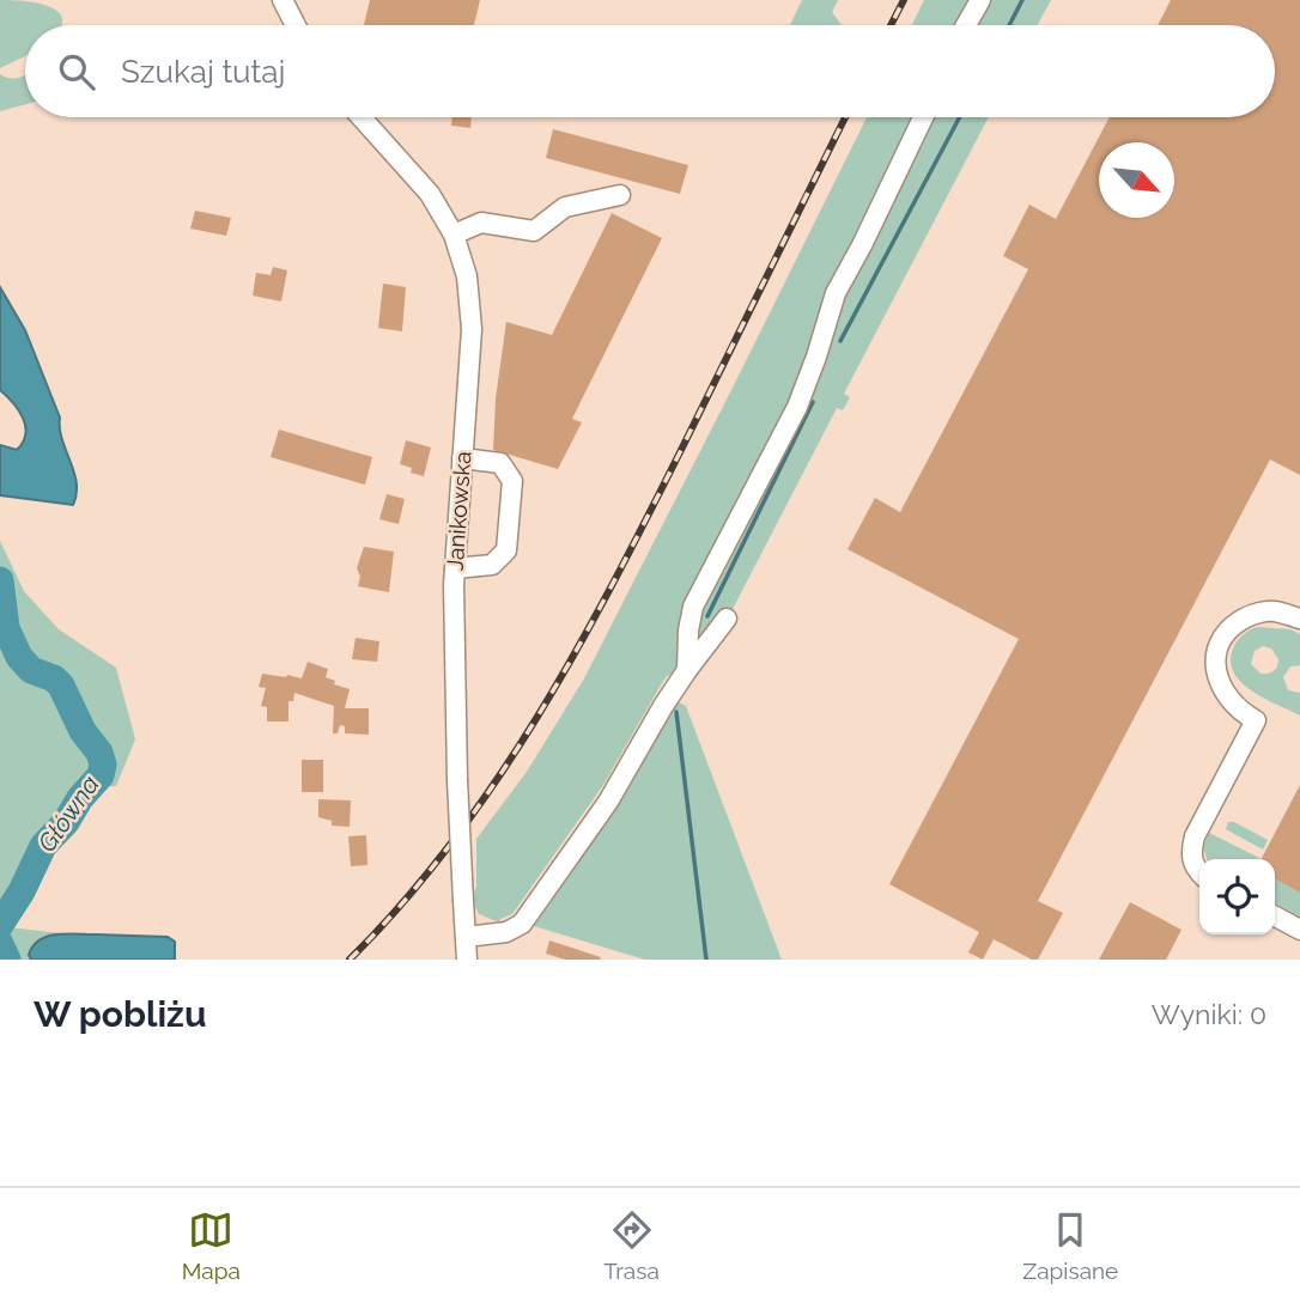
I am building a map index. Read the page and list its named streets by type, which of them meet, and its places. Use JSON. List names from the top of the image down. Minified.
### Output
{"streets":{"street":["Janikowska"]},"water":["Główna"],"north":"bottom right","page":{"search":"Szukaj tutaj","heading":["W pobliżu","Wyniki: 0"],"nav":["Mapa","Trasa","Zapisane"]}}
